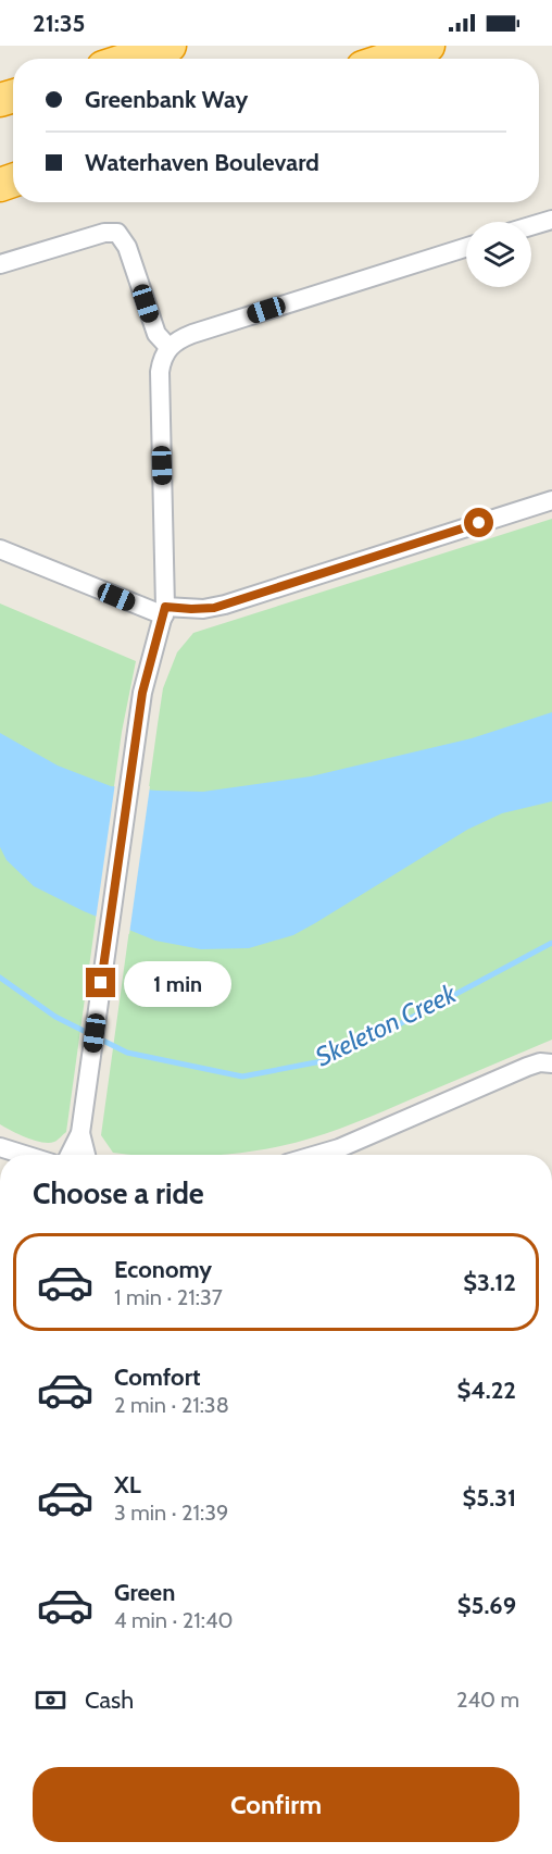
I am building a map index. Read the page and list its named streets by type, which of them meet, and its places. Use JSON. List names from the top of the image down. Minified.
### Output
{"water":["Skeleton Creek"],"page":{"status":"21:35","banner":["Greenbank Way","Waterhaven Boulevard"],"bubble":"1 min","heading":"Choose a ride","list":[{"name":"Economy","note":"1 min · 21:37","value":"$3.12"},{"name":"Comfort","note":"2 min · 21:38","value":"$4.22"},{"name":"XL","note":"3 min · 21:39","value":"$5.31"},{"name":"Green","note":"4 min · 21:40","value":"$5.69"}],"pay":["Cash","240 m"],"buttons":"Confirm"}}
